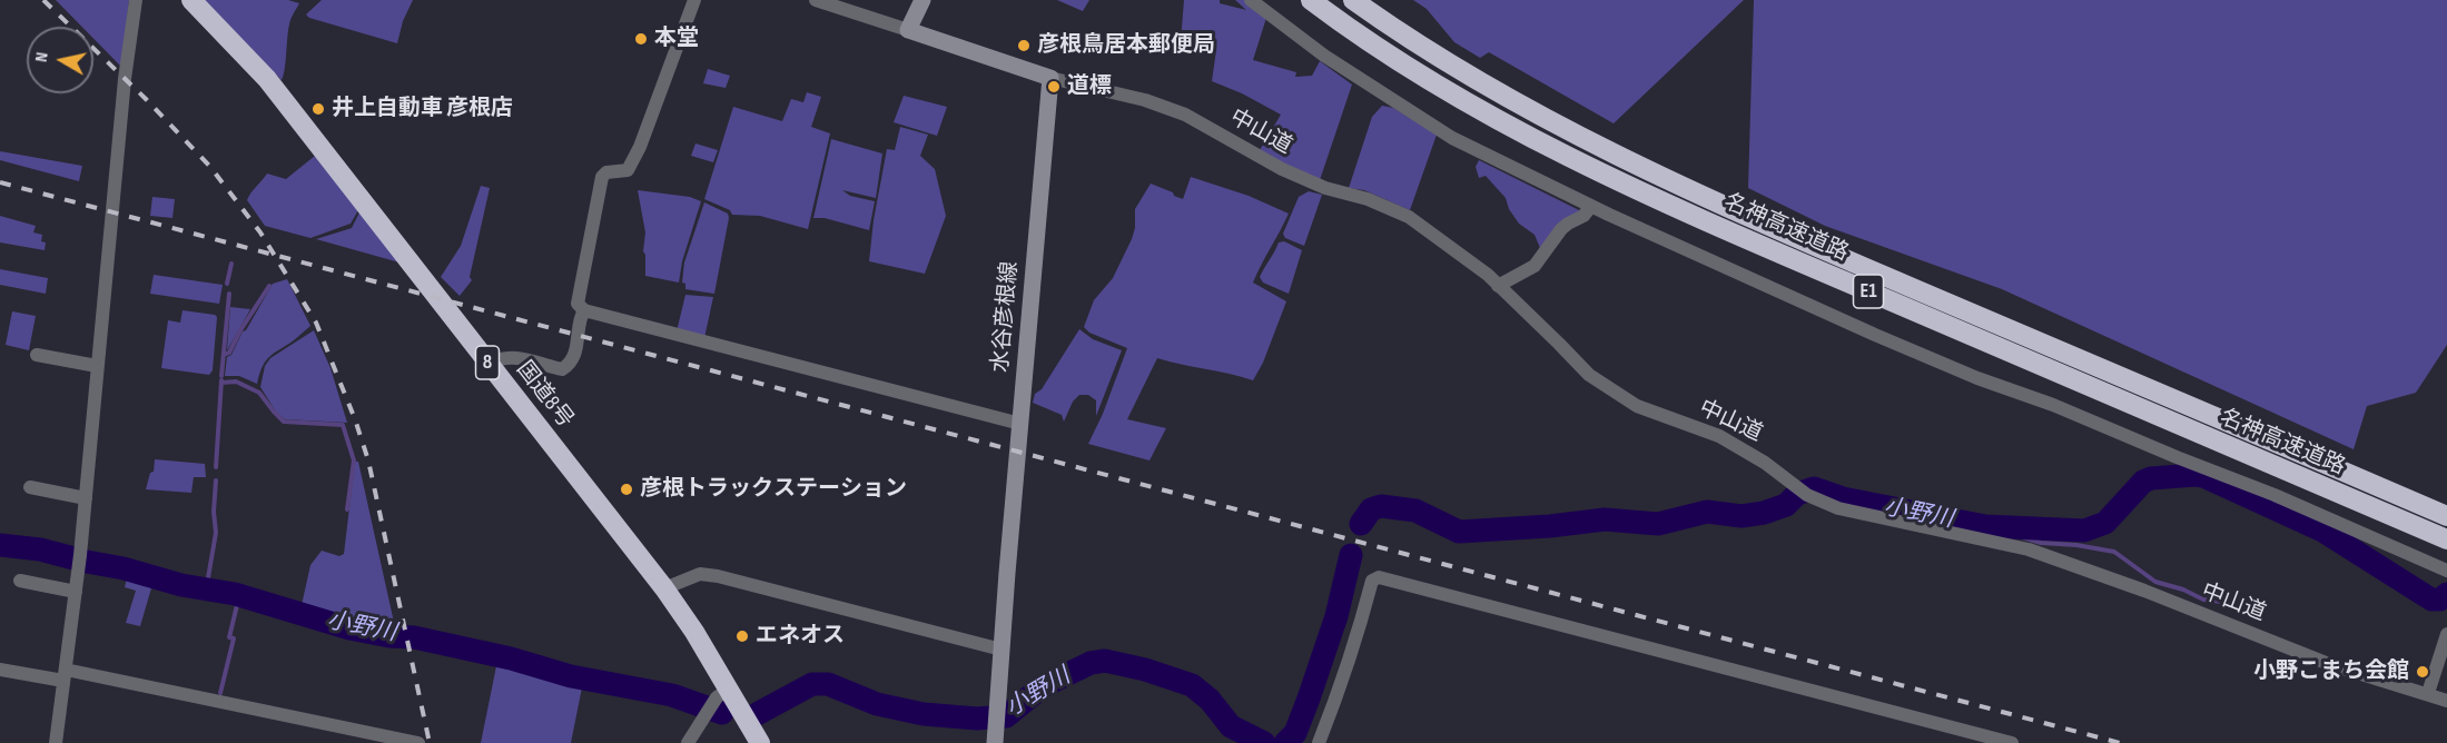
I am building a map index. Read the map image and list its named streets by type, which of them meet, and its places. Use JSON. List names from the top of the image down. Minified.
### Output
{"streets":{"highway":["名神高速道路","E1","8","国道8号"],"main road":["水谷彦根線"],"street":["中山道"]},"crossings":[["中山道","水谷彦根線"]],"water":["小野川"],"places":["本堂","彦根鳥居本郵便局","道標","井上自動車 彦根店","彦根トラックステーション","エネオス","小野こまち会館"],"north":"left"}
